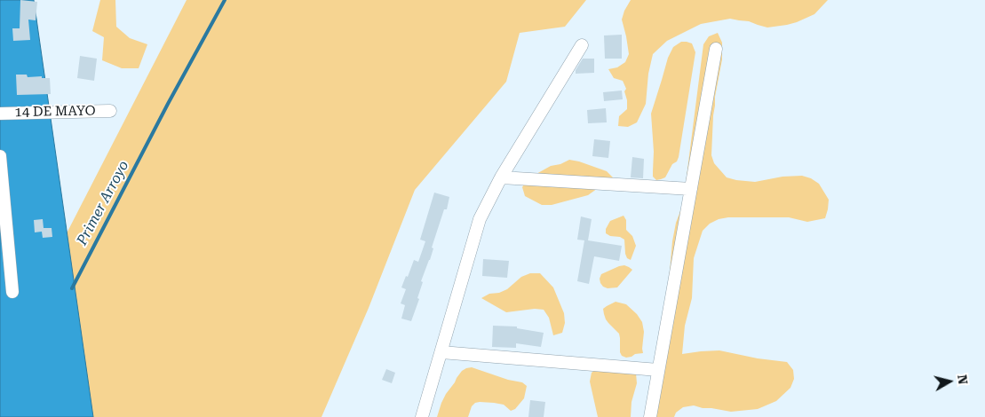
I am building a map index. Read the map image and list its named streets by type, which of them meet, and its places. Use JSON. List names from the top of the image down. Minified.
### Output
{"streets":{"street":["14 DE MAYO"]},"water":["Primer Arroyo"],"north":"right"}
